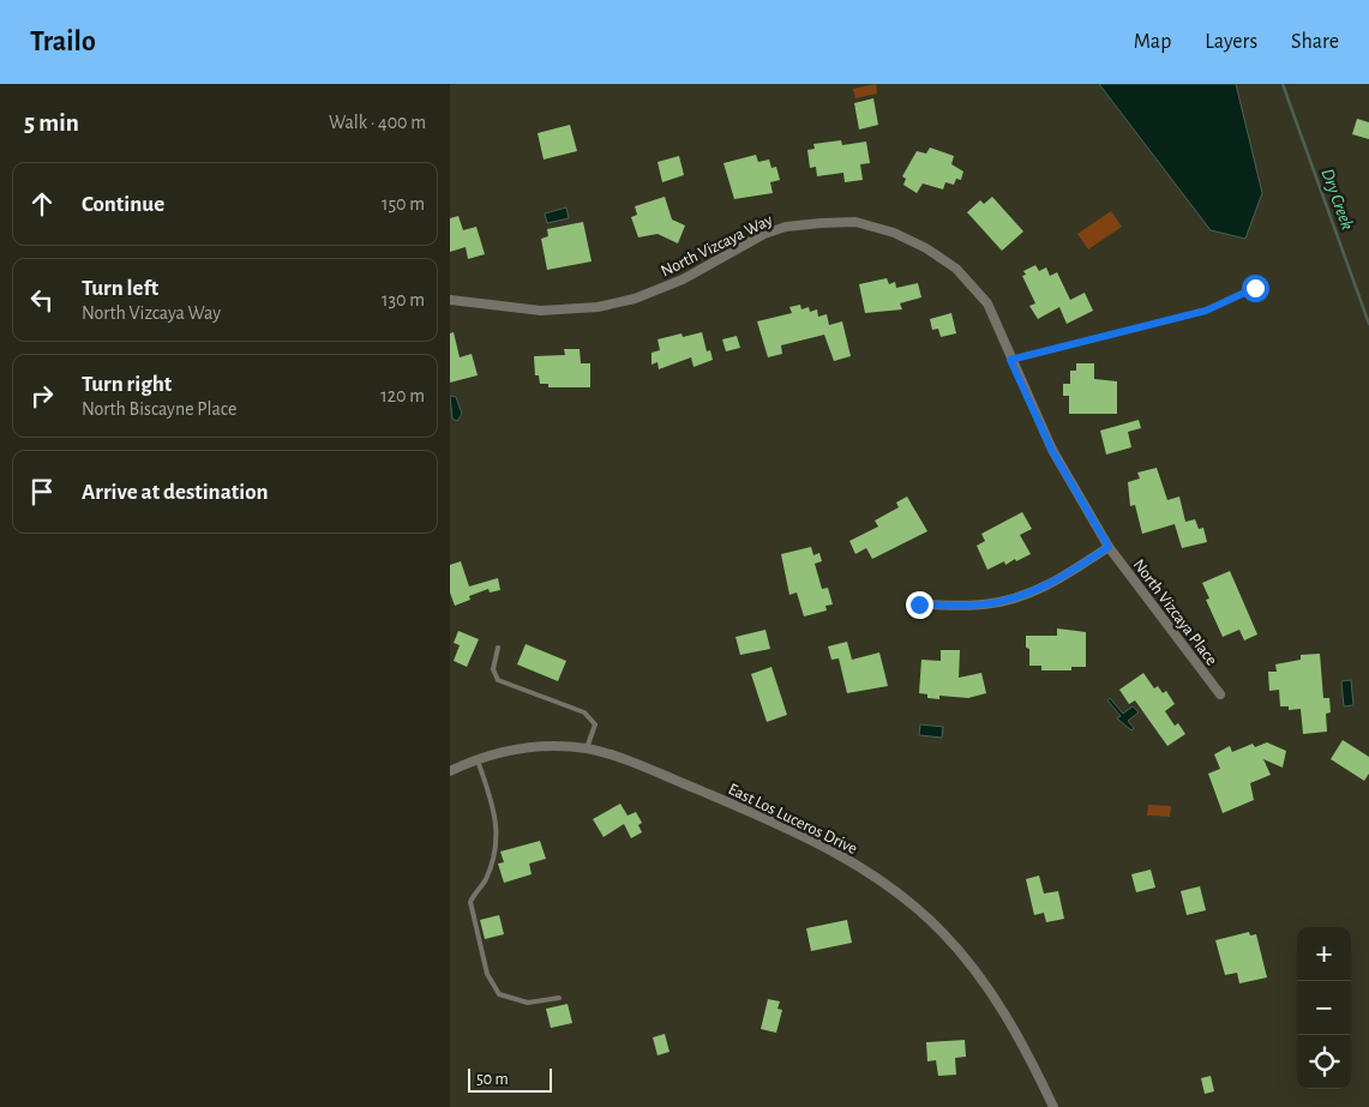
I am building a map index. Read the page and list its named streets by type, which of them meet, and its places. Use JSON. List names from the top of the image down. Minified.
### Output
{"streets":{"street":["North Vizcaya Way","North Vizcaya Place","East Los Luceros Drive"]},"crossings":[["North Vizcaya Way","North Vizcaya Place"]],"water":["Dry Creek"],"scale_bar":"50 m","page":{"header":"Trailo","nav":["Map","Layers","Share"],"heading":["5 min","Walk · 400 m"],"list":[["Continue","150 m"],["Turn left","North Vizcaya Way","130 m"],["Turn right","North Biscayne Place","120 m"],"Arrive at destination"],"map_buttons":["+","−"],"scale":"50 m"}}
